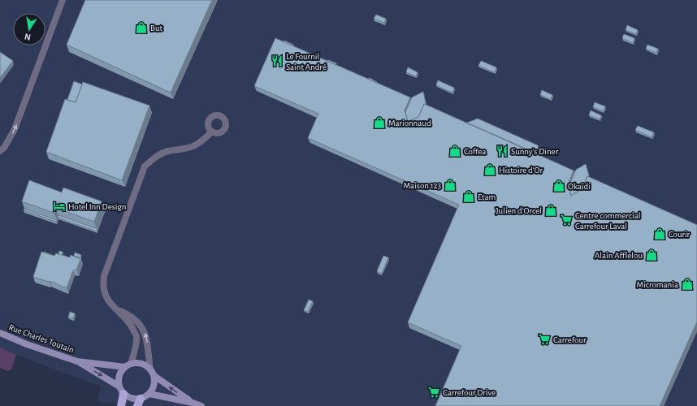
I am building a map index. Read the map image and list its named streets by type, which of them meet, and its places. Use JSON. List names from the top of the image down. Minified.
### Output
{"streets":{"street":["Rue Charles Toutain"]},"places":{"shop":["But","Marionnaud","Coffea","Histoire d'Or","Maison 123","Okaïdi","Etam","Julien d'Orcel","Courir","Alain Afflelou","Micromania"],"restaurant":["Le Fournil Saint André","Sunny's Diner"],"hotel":["Hotel Inn Design"],"supermarket":["Centre commercial Carrefour Laval","Carrefour","Carrefour Drive"]},"north":"bottom"}
